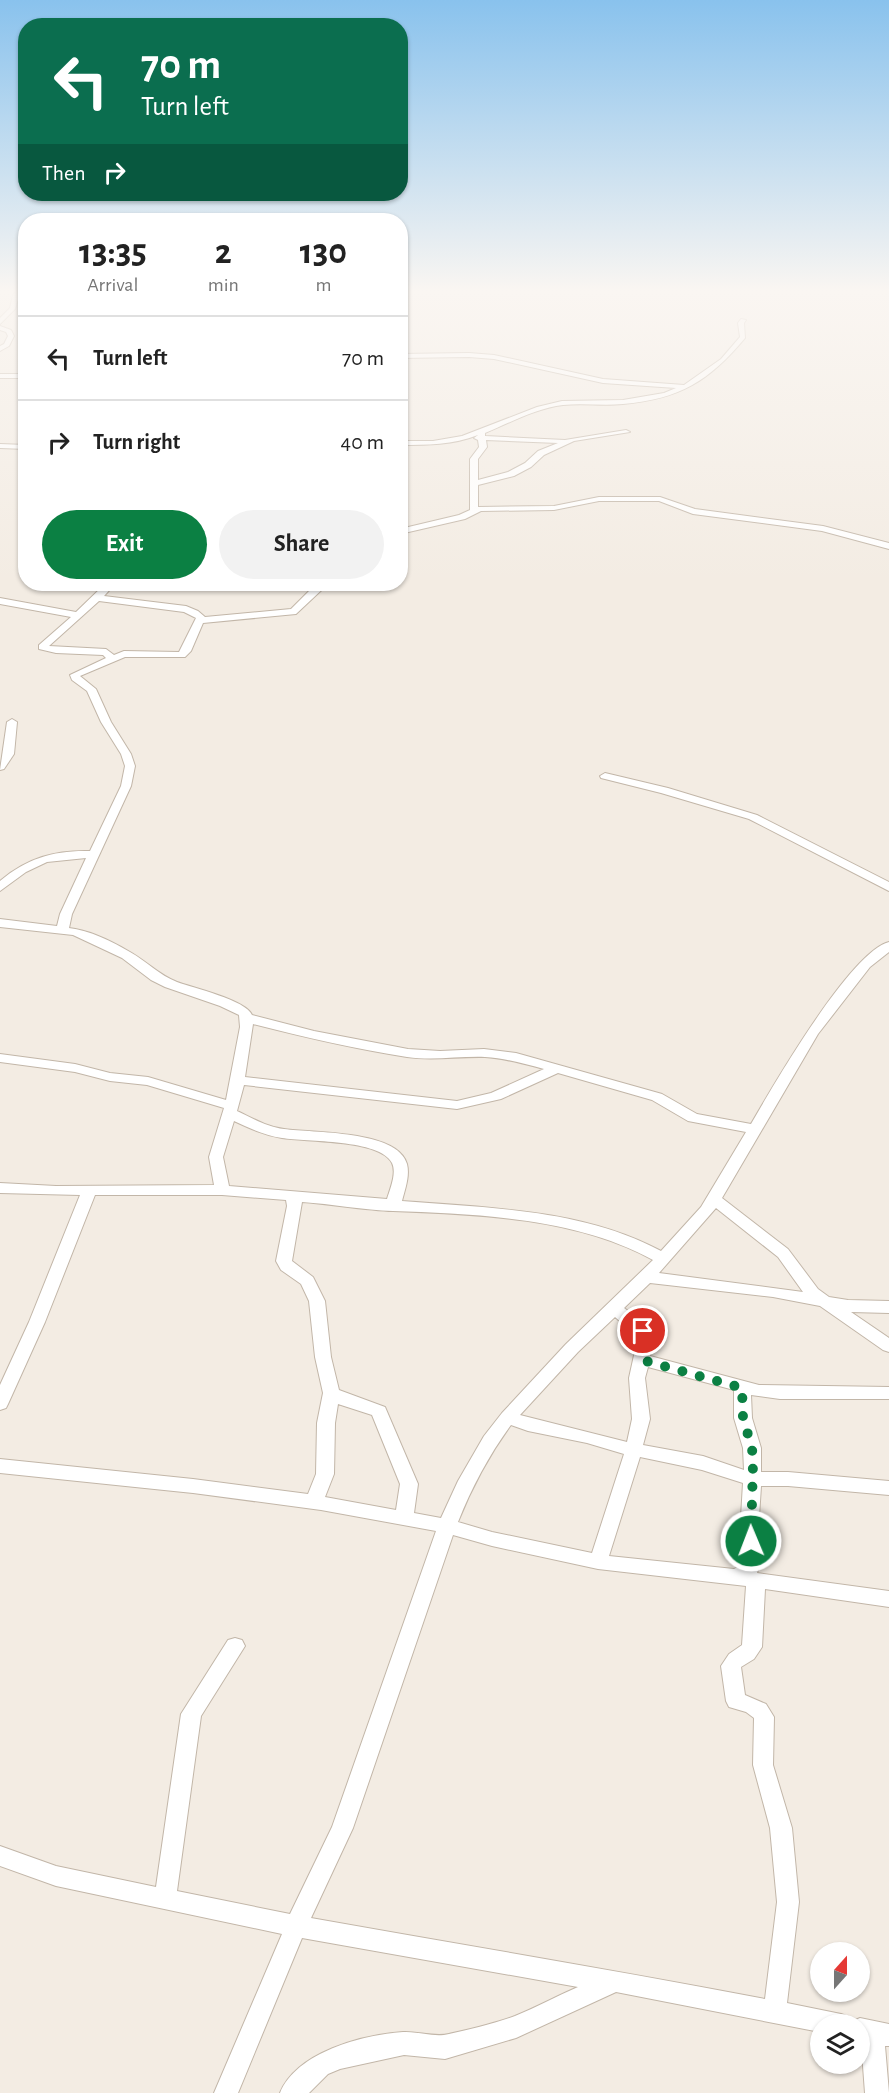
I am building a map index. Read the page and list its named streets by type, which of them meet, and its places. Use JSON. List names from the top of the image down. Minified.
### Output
{"north":"top","page":{"turn":["70 m","Turn left"],"then":"Then","eta":["13:35","Arrival","2","min","130","m"],"list":[{"name":"Turn left","value":"70 m"},{"name":"Turn right","value":"40 m"}],"buttons":["Exit","Share"]}}
